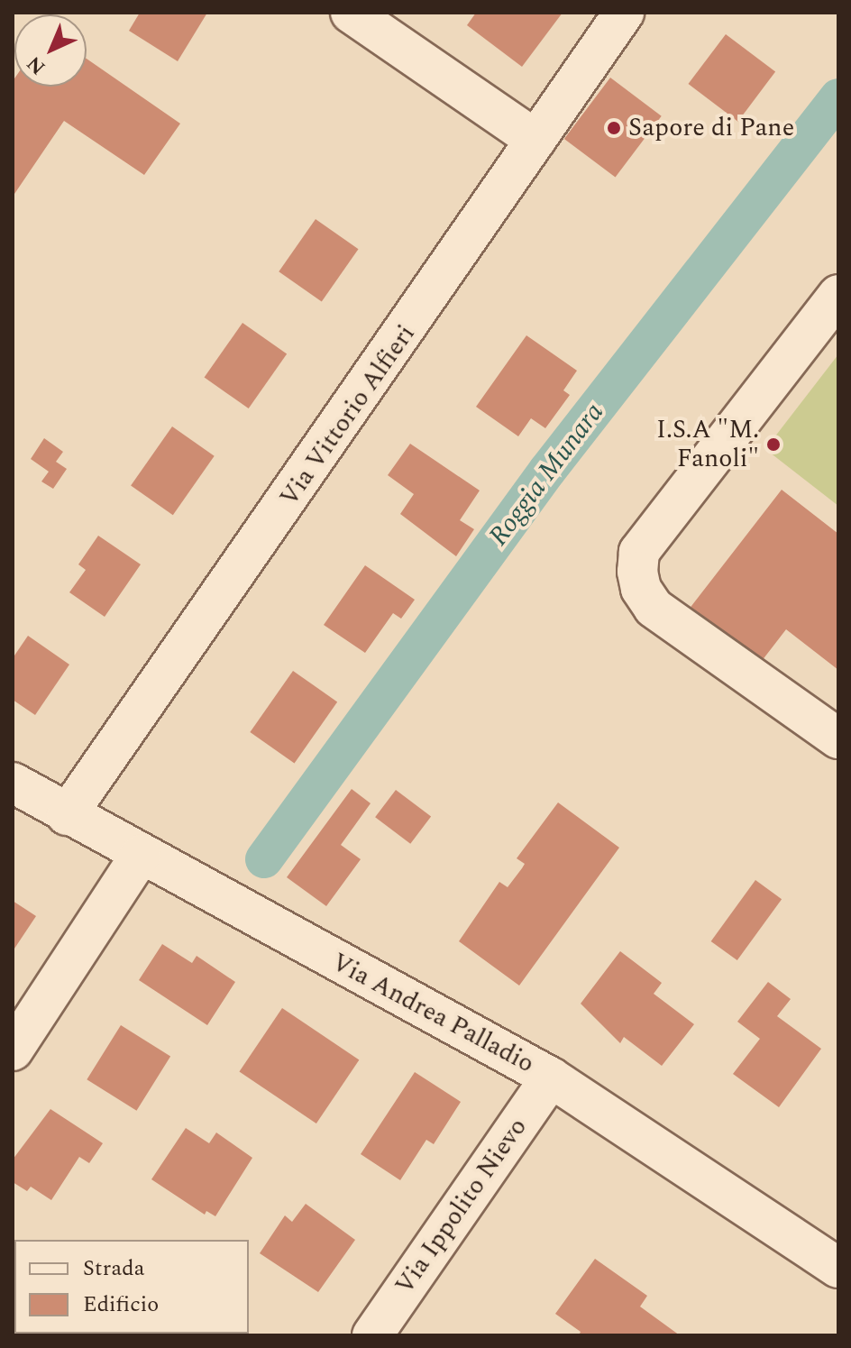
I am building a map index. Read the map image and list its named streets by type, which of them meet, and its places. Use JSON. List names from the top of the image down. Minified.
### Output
{"streets":{"street":["Via Vittorio Alfieri","Via Andrea Palladio","Via Ippolito Nievo"]},"crossings":[["Via Vittorio Alfieri","Via Andrea Palladio"],["Via Andrea Palladio","Via Ippolito Nievo"]],"water":["Roggia Munara"],"places":["Sapore di Pane","I.S.A \"M. Fanoli\""],"legend":["Strada","Edificio"],"north":"bottom left"}
